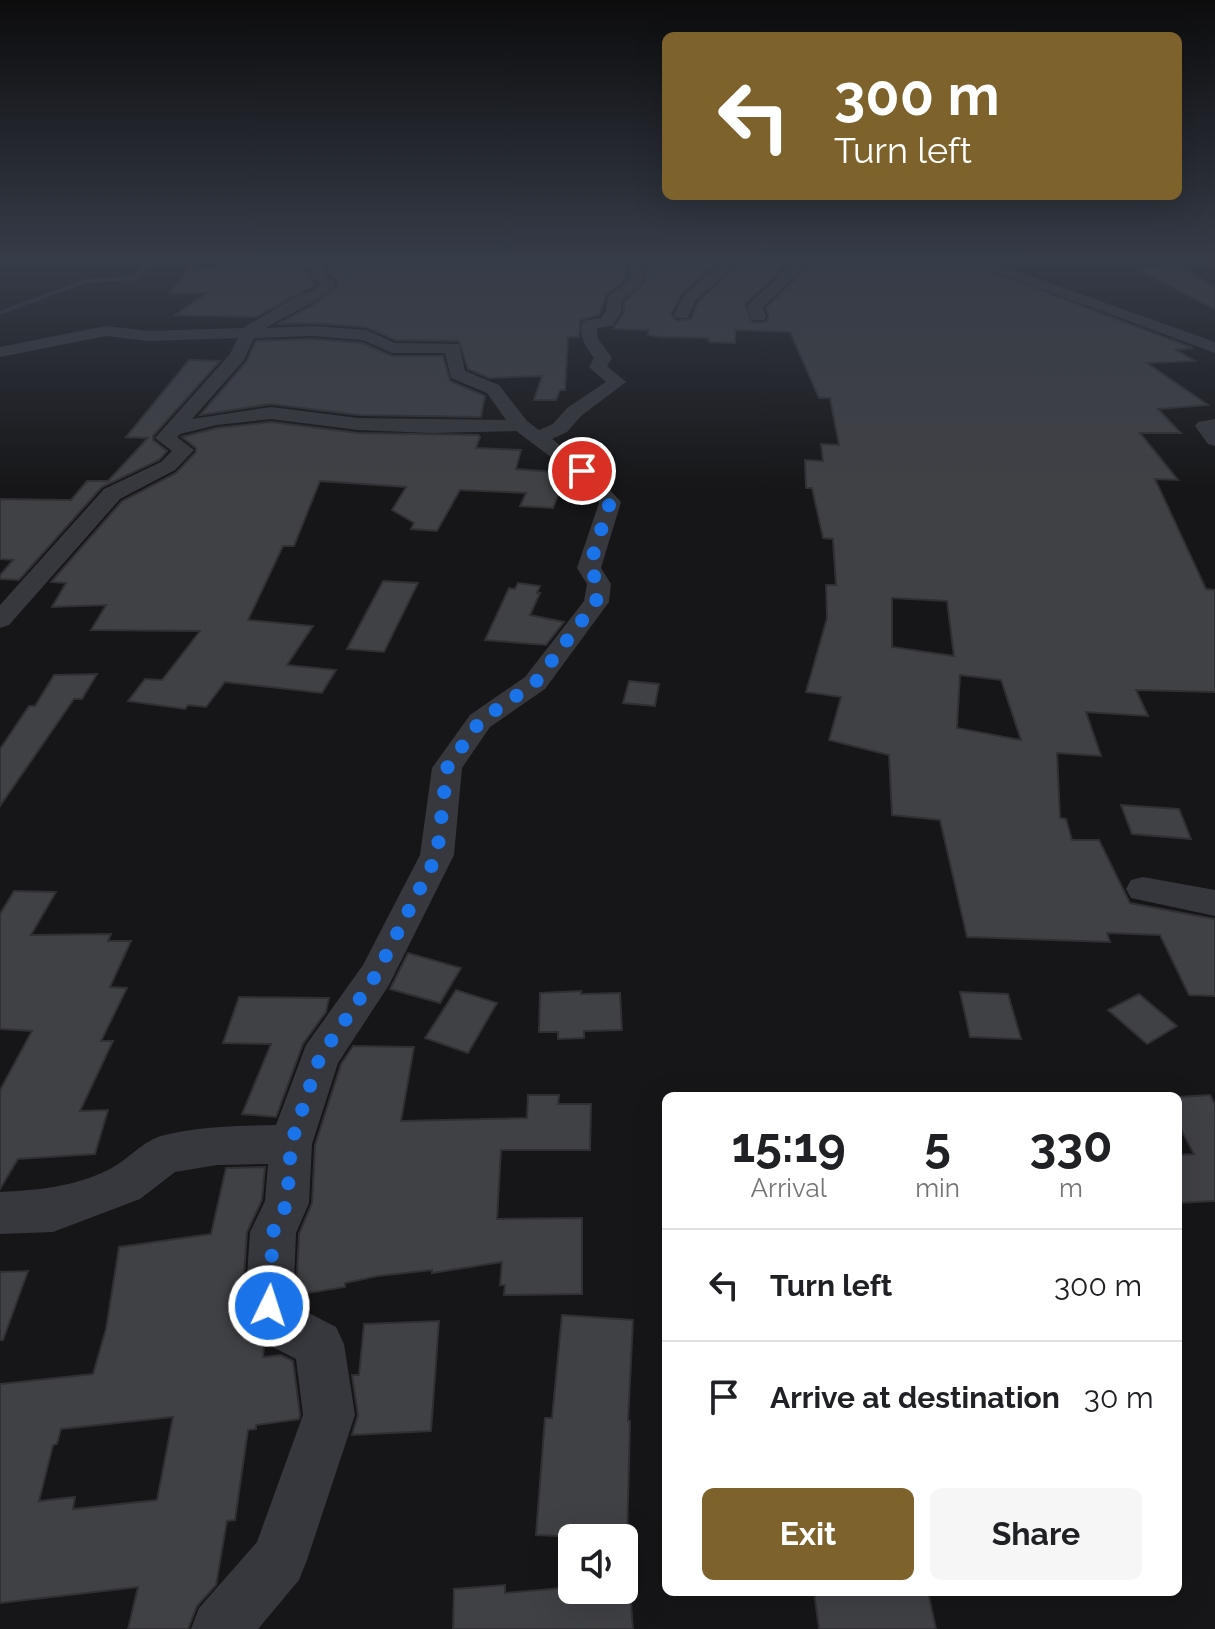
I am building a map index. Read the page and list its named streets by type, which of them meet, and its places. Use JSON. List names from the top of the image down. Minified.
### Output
{"page":{"turn":["300 m","Turn left"],"eta":["15:19","Arrival","5","min","330","m"],"list":[{"name":"Turn left","value":"300 m"},{"name":"Arrive at destination","value":"30 m"}],"buttons":["Exit","Share"]}}
